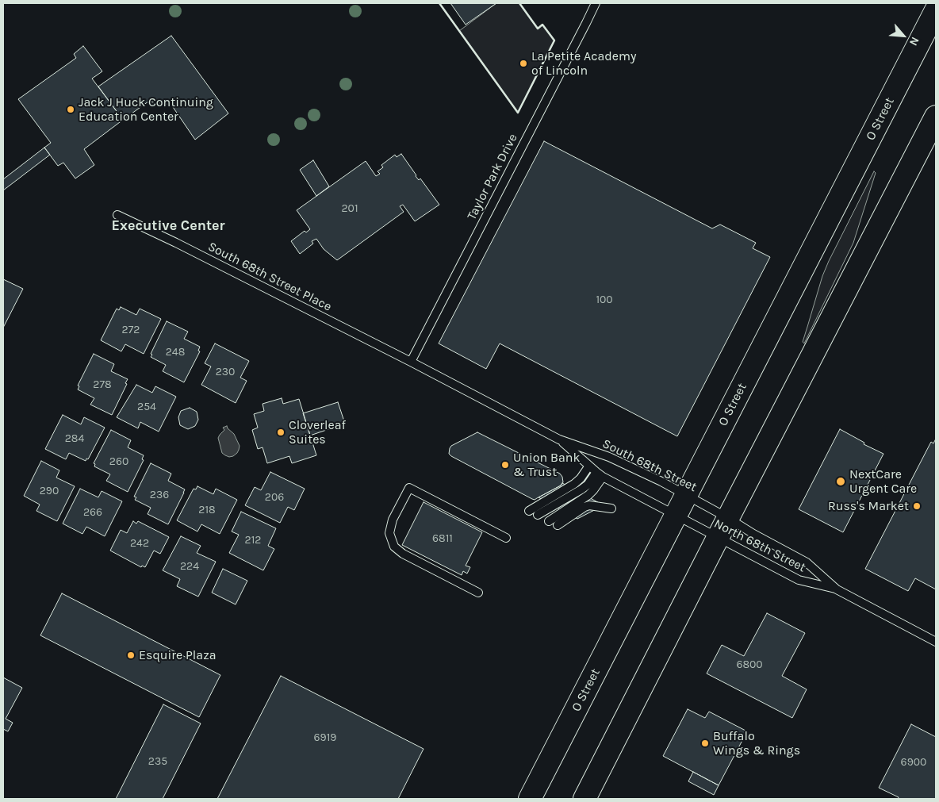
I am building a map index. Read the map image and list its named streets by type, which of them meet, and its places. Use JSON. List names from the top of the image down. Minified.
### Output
{"streets":{"main road":["O Street"],"lane":["Taylor Park Drive","South 68th Street Place","South 68th Street","North 68th Street"]},"crossings":[["O Street","South 68th Street"],["O Street","North 68th Street"],["Taylor Park Drive","South 68th Street Place"],["Taylor Park Drive","South 68th Street"],["South 68th Street Place","South 68th Street"],["South 68th Street","North 68th Street"]],"districts":["Executive Center"],"places":["La Petite Academy of Lincoln","Jack J Huck Continuing Education Center","Cloverleaf Suites","Union Bank & Trust","NextCare Urgent Care","Russ's Market","Esquire Plaza","Buffalo Wings & Rings"],"house_numbers":["201","100","272","248","230","278","254","284","260","290","236","206","218","266","6811","212","242","224","6800","6919","235","6900"],"north":"bottom right"}
